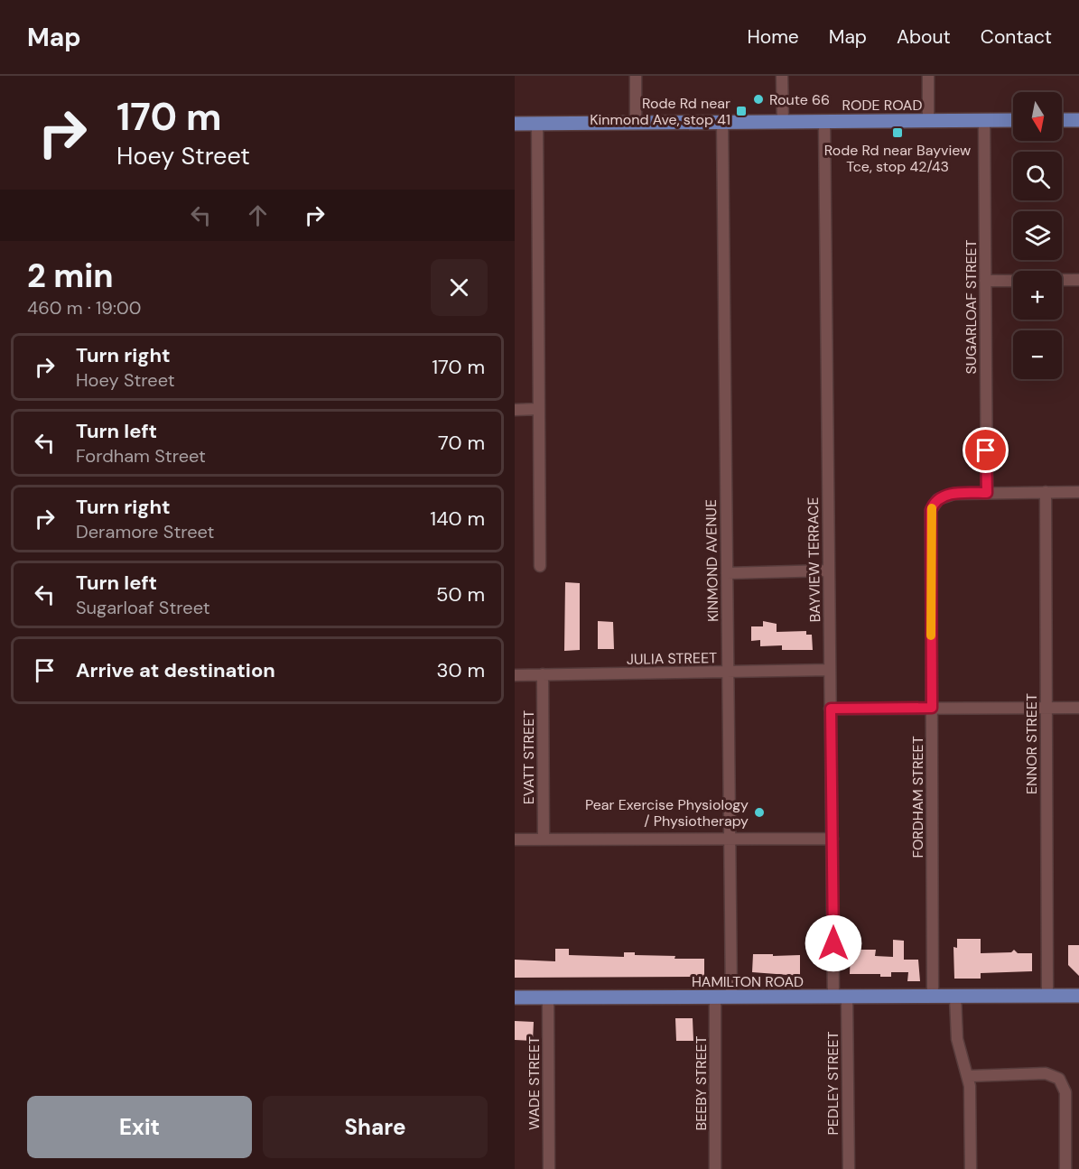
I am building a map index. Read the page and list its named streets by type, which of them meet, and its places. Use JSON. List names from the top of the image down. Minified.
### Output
{"streets":{"main road":["RODE ROAD","HAMILTON ROAD"],"street":["SUGARLOAF STREET","BAYVIEW TERRACE","KINMOND AVENUE","JULIA STREET","ENNOR STREET","EVATT STREET","FORDHAM STREET","WADE STREET","BEEBY STREET","PEDLEY STREET"]},"crossings":[["RODE ROAD","SUGARLOAF STREET"],["RODE ROAD","BAYVIEW TERRACE"],["RODE ROAD","KINMOND AVENUE"],["SUGARLOAF STREET","FORDHAM STREET"],["BAYVIEW TERRACE","JULIA STREET"],["BAYVIEW TERRACE","HAMILTON ROAD"],["BAYVIEW TERRACE","PEDLEY STREET"],["KINMOND AVENUE","JULIA STREET"],["KINMOND AVENUE","HAMILTON ROAD"],["JULIA STREET","EVATT STREET"],["ENNOR STREET","HAMILTON ROAD"],["FORDHAM STREET","HAMILTON ROAD"],["HAMILTON ROAD","WADE STREET"],["HAMILTON ROAD","BEEBY STREET"],["HAMILTON ROAD","PEDLEY STREET"]],"places":{"other":["Route 66","Pear Exercise Physiology / Physiotherapy"],"transit":["Rode Rd near Kinmond Ave, stop 41","Rode Rd near Bayview Tce, stop 42/43"]},"north":"bottom","page":{"header":"Map","nav":["Home","Map","About","Contact"],"turn":["170 m","Hoey Street"],"map_buttons":["+","−"],"heading":["2 min","460 m · 19:00"],"list":[{"name":"Turn right","note":"Hoey Street","value":"170 m"},{"name":"Turn left","note":"Fordham Street","value":"70 m"},{"name":"Turn right","note":"Deramore Street","value":"140 m"},{"name":"Turn left","note":"Sugarloaf Street","value":"50 m"},{"name":"Arrive at destination","value":"30 m"}],"buttons":["Exit","Share"]}}
